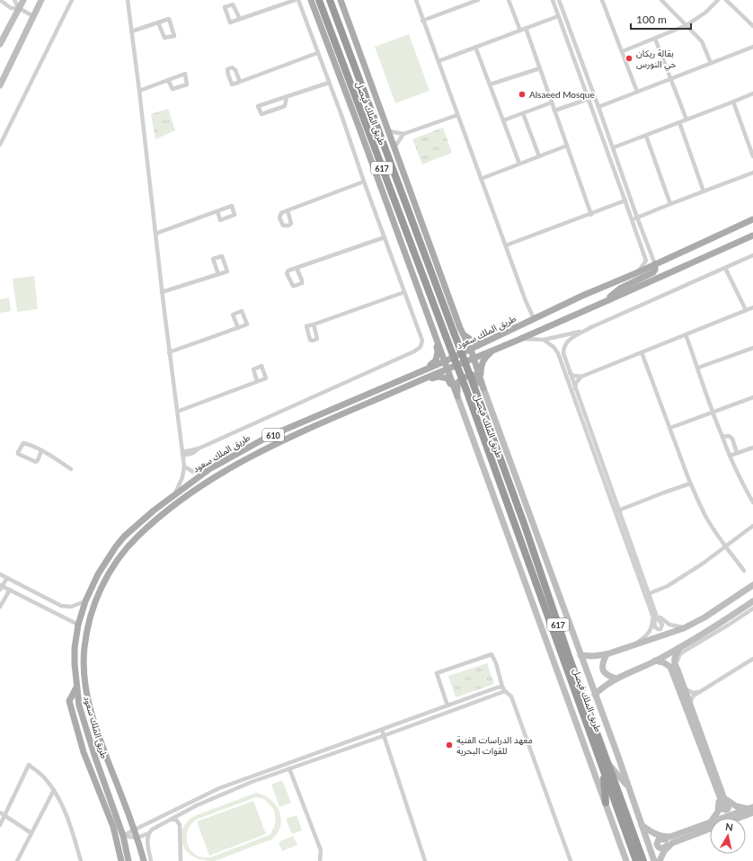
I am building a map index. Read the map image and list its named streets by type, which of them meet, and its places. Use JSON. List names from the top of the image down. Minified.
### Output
{"streets":{"highway":["طريق الملك فيصل","617"],"main road":["طريق الملك سعود","610"]},"places":["بقالة ريكان حي النورس","Alsaeed Mosque","معهد الدراسات الفنية للقوات البحرية"],"scale_bar":"100 m","north":"top"}
